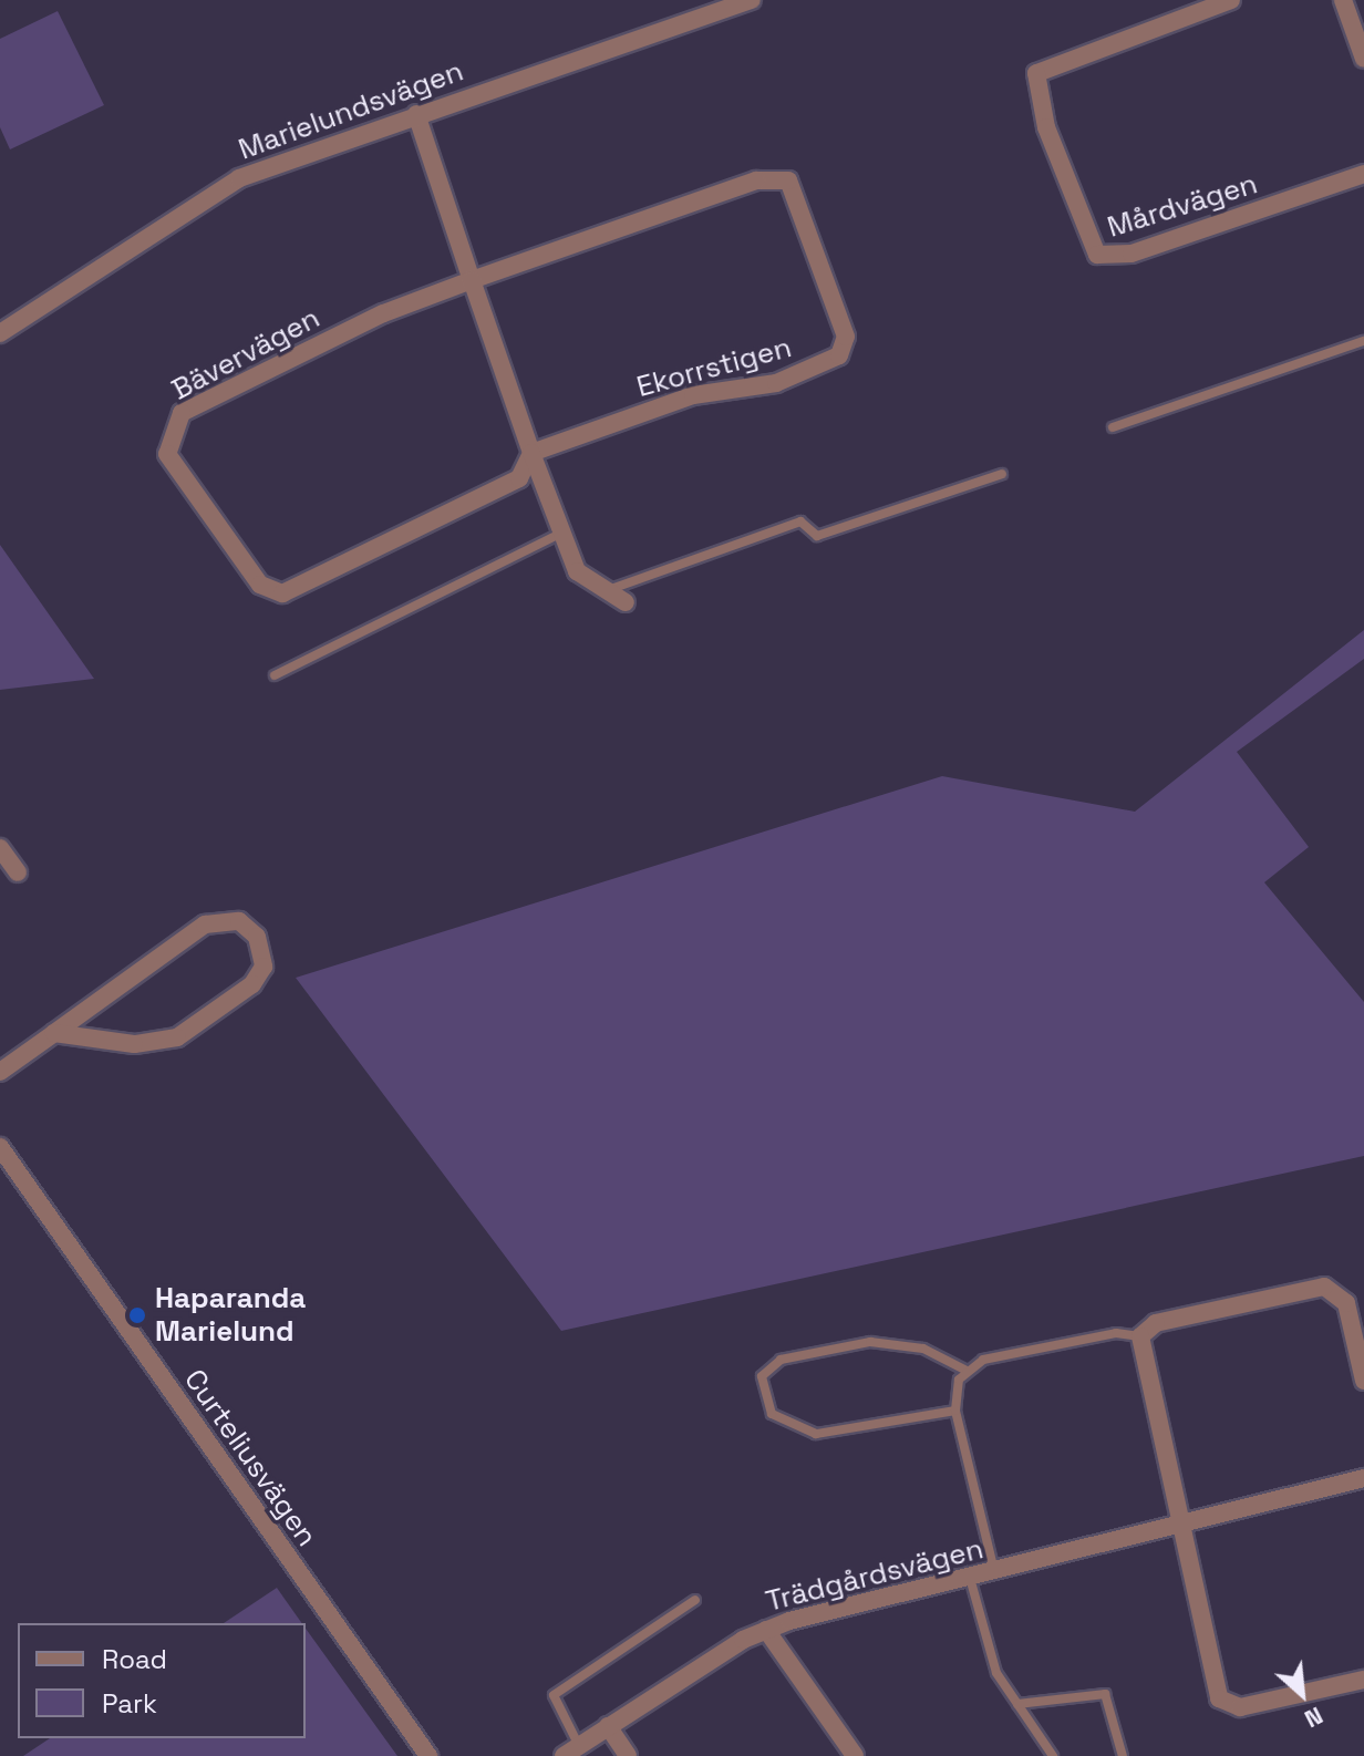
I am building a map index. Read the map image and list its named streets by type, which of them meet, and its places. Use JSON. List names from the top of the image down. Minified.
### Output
{"streets":{"street":["Marielundsvägen","Mårdvägen","Bävervägen","Ekorrstigen","Curteliusvägen","Trädgårdsvägen"]},"crossings":[["Bävervägen","Ekorrstigen"]],"places":["Haparanda Marielund"],"legend":["Road","Park"],"north":"bottom right"}
